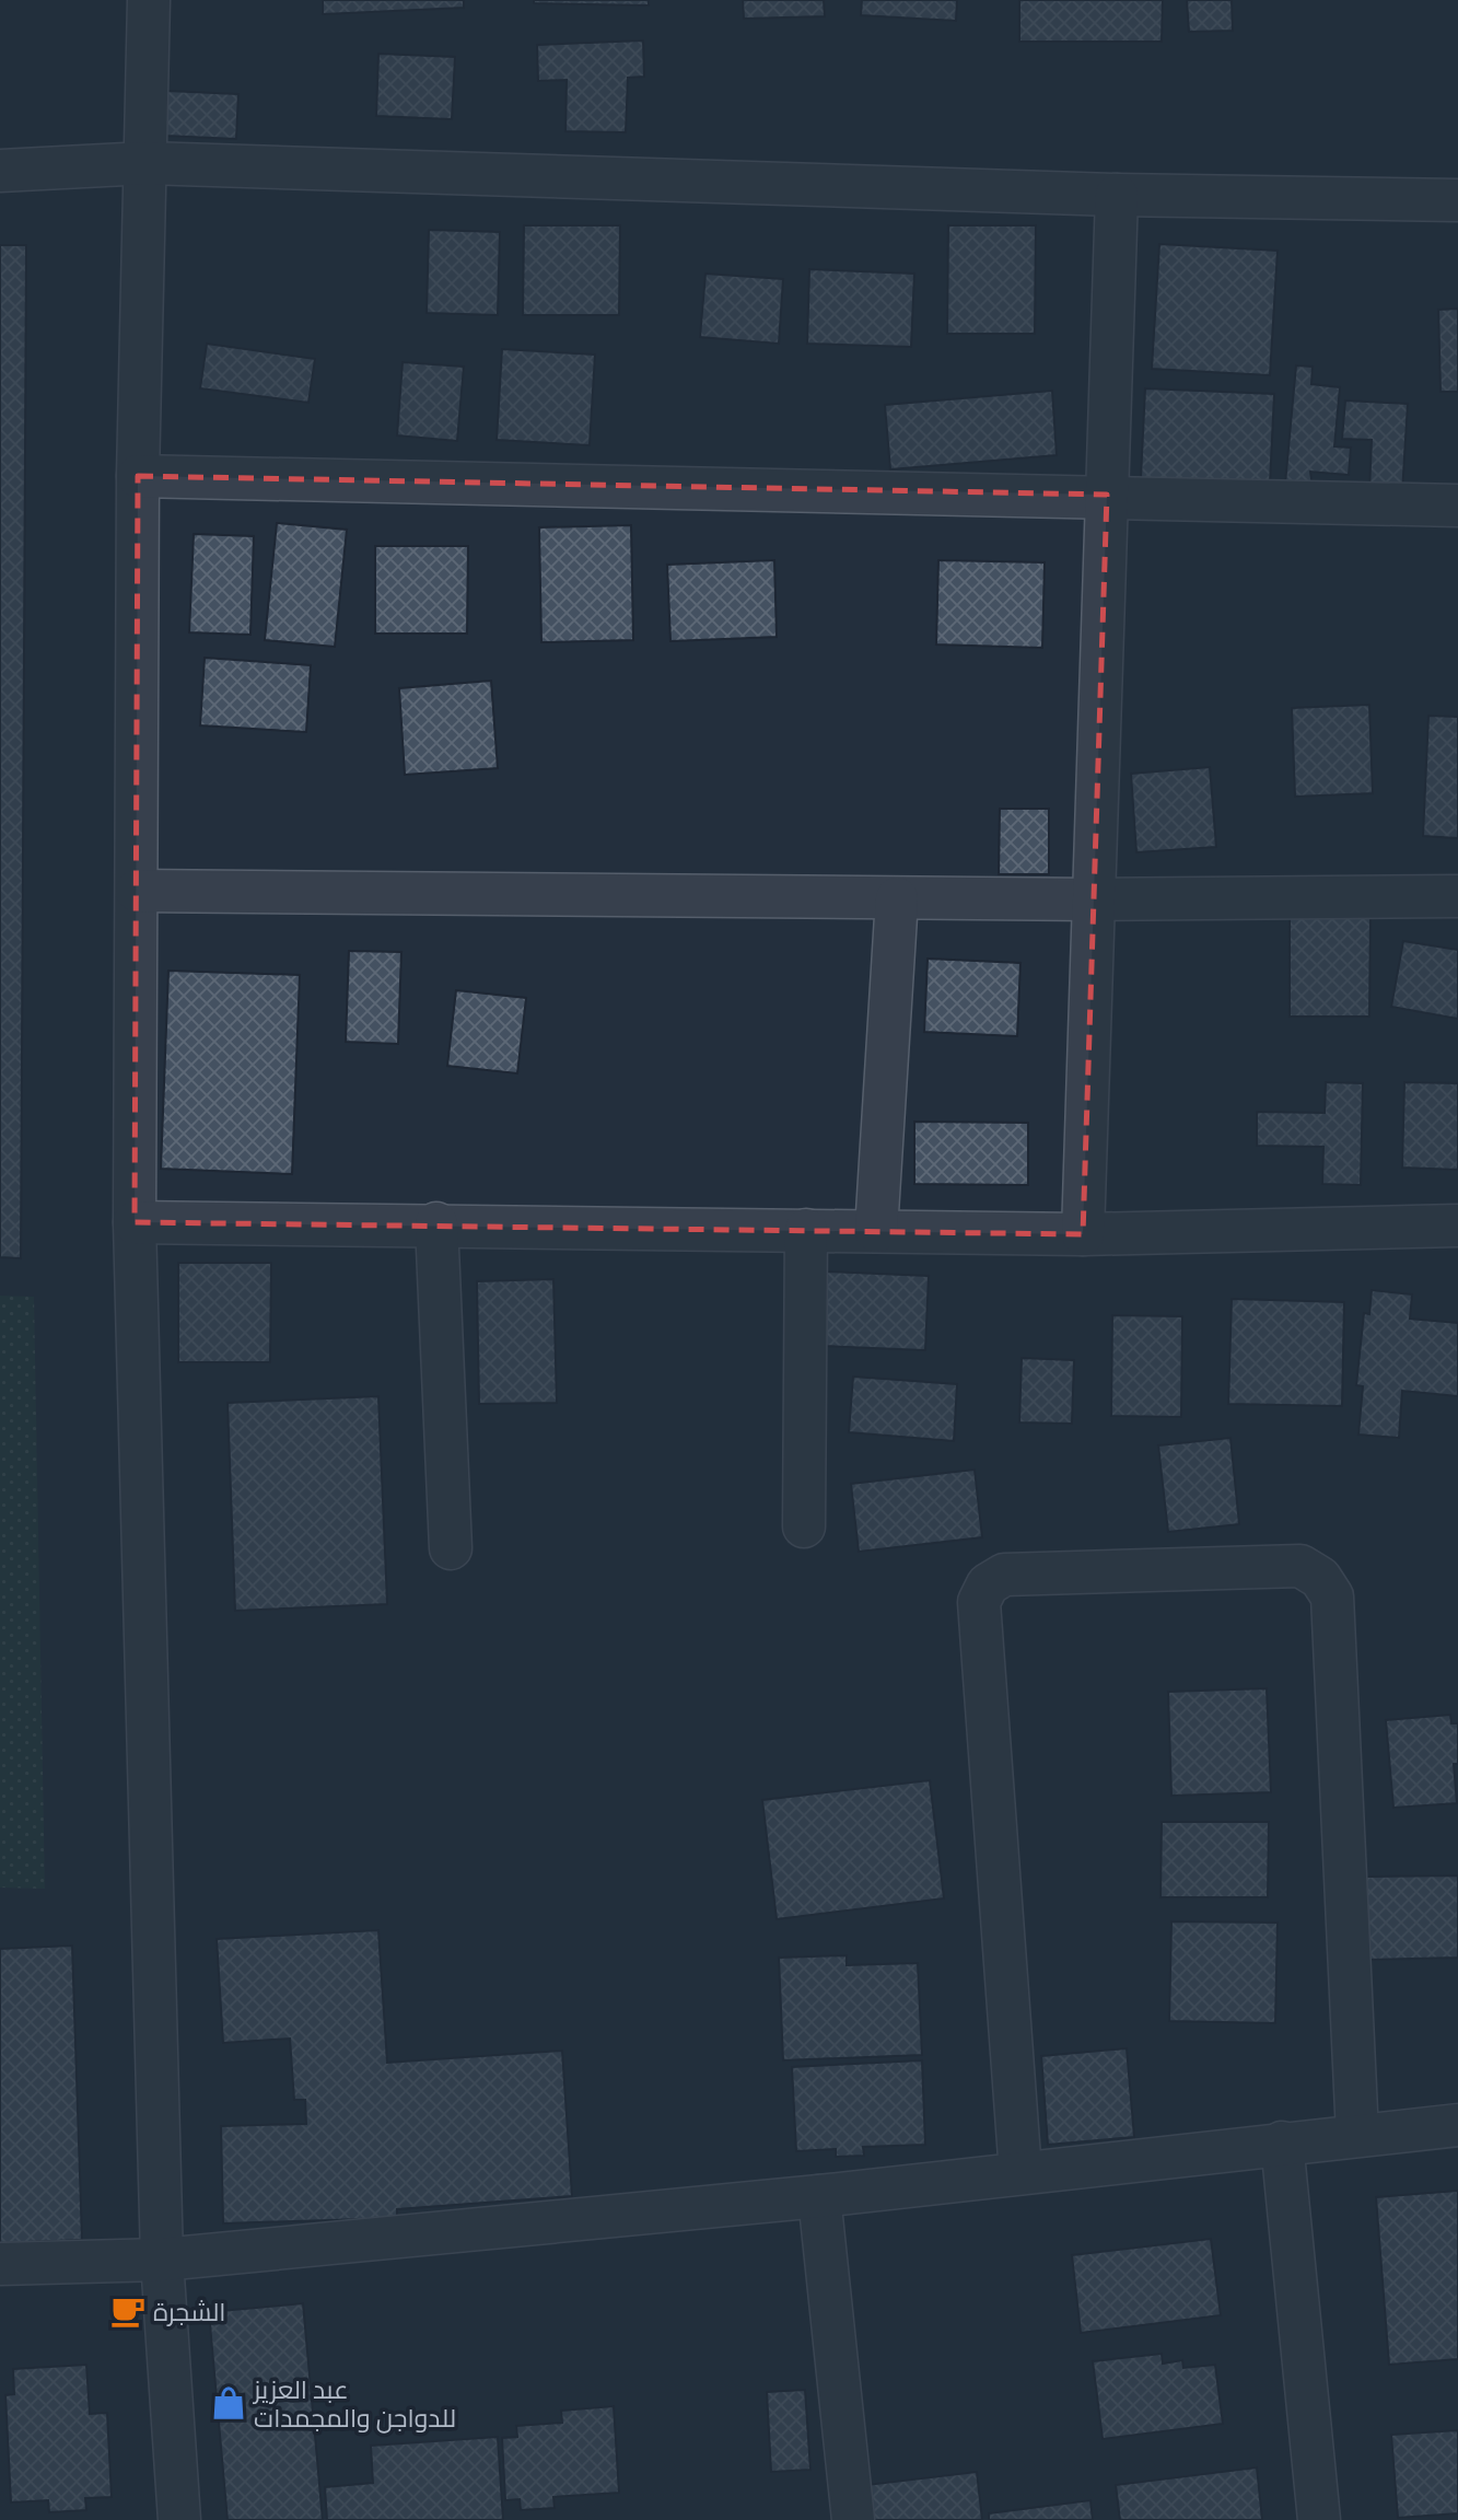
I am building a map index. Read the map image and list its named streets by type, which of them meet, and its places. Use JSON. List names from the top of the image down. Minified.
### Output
{"places":{"cafe":["الشجرة"],"shop":["عبد العزيز للدواجن والمجمدات"]}}
